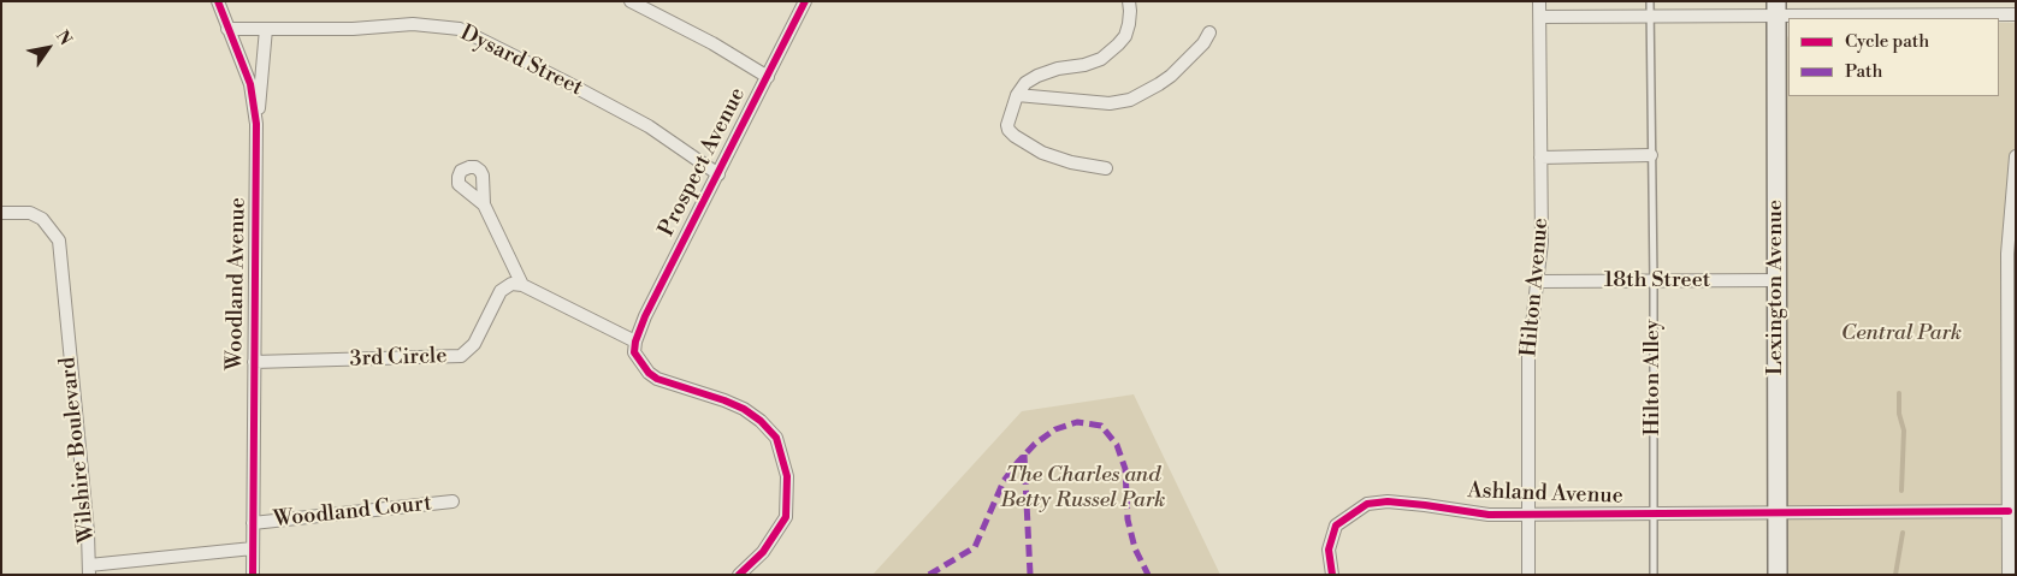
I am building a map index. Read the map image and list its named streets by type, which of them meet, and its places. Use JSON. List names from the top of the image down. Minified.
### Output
{"streets":{"street":["Dysard Street","Prospect Avenue","18th Street","Woodland Avenue","Hilton Avenue","Lexington Avenue","3rd Circle","Wilshire Boulevard","Ashland Avenue","Woodland Court"],"lane":["Hilton Alley"]},"crossings":[["Dysard Street","Prospect Avenue"],["Dysard Street","Woodland Avenue"],["18th Street","Hilton Avenue"],["18th Street","Lexington Avenue"],["18th Street","Hilton Alley"],["Woodland Avenue","3rd Circle"],["Woodland Avenue","Wilshire Boulevard"],["Woodland Avenue","Woodland Court"],["Hilton Avenue","Ashland Avenue"],["Lexington Avenue","Ashland Avenue"],["Hilton Alley","Ashland Avenue"]],"parks":["Central Park","The Charles and Betty Russel Park"],"legend":["Cycle path","Path"],"north":"top right"}
